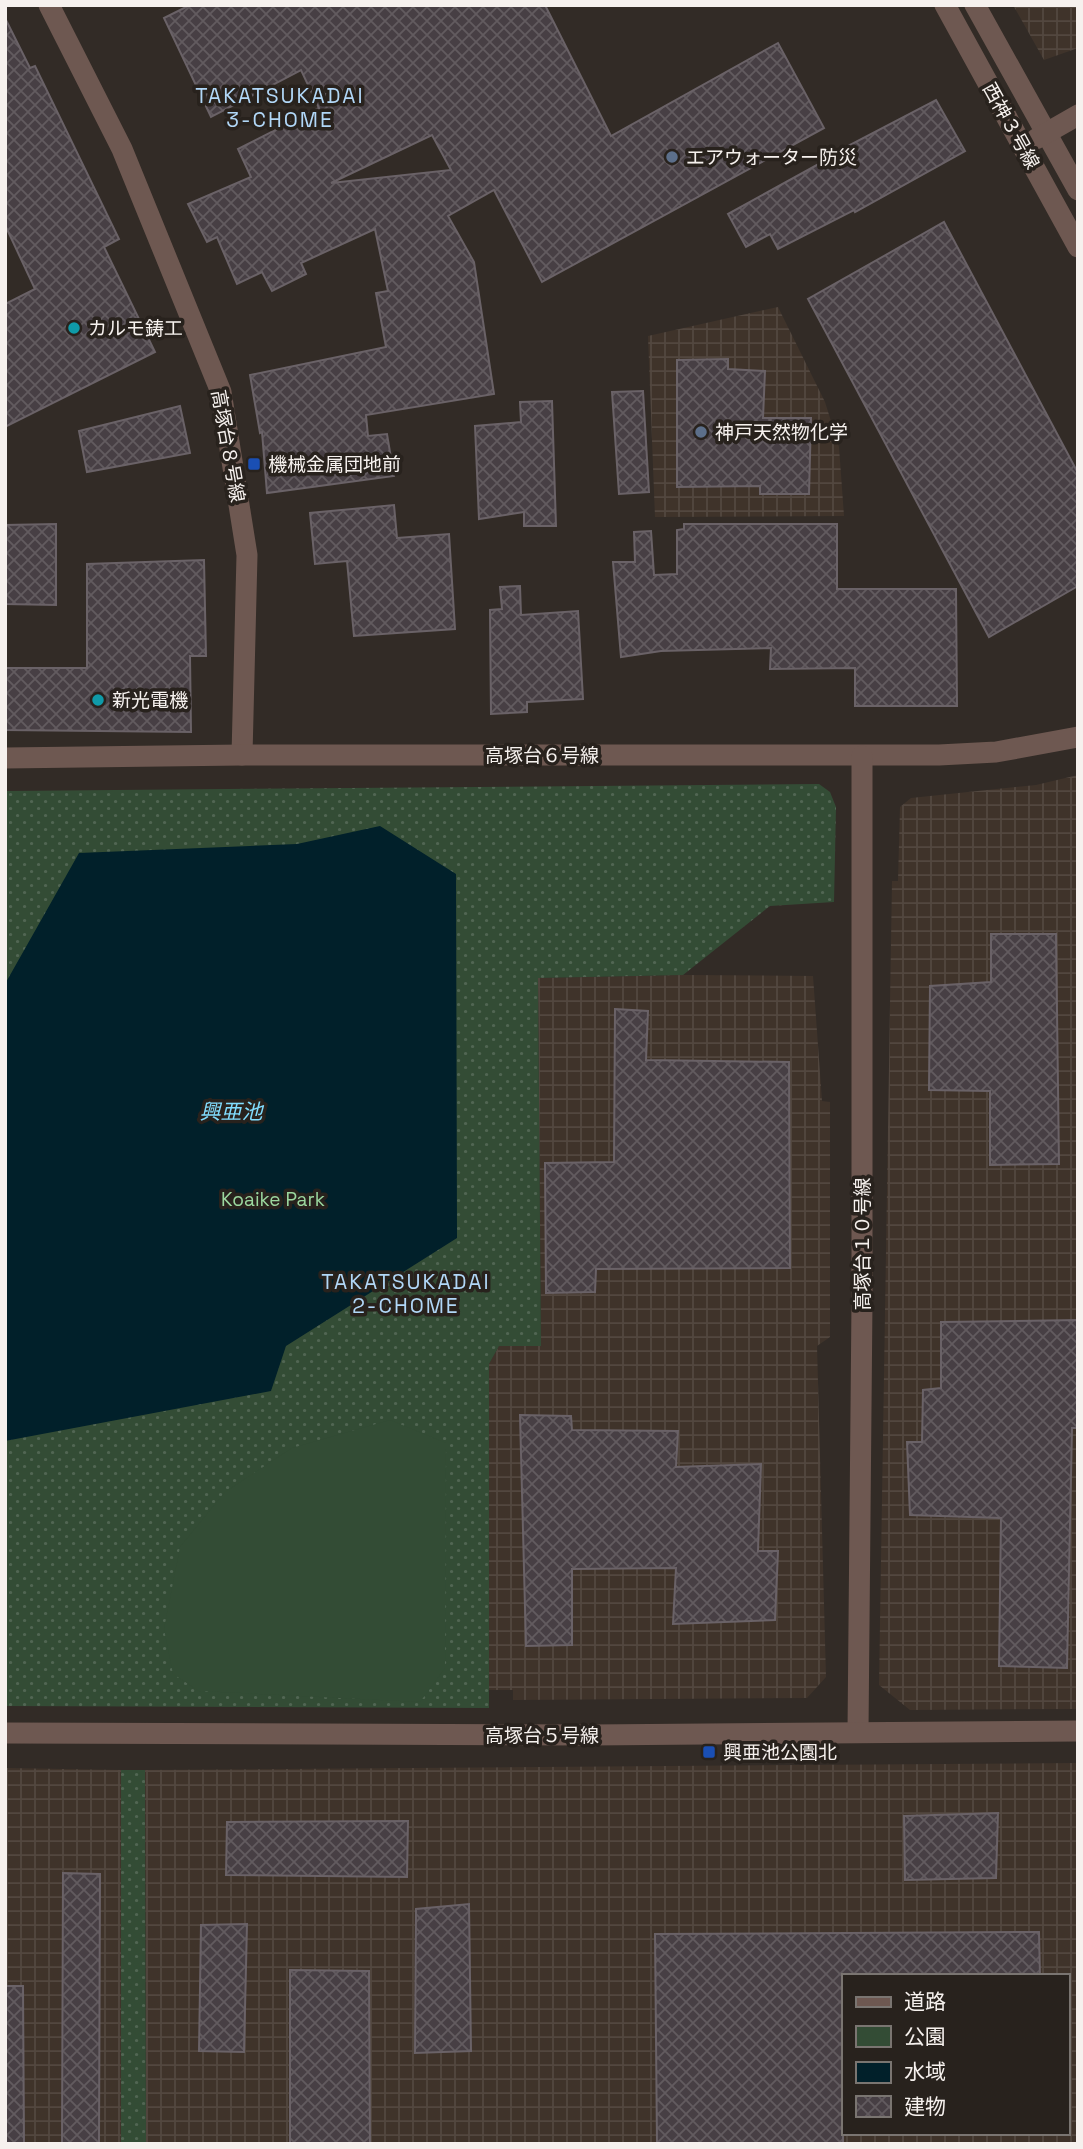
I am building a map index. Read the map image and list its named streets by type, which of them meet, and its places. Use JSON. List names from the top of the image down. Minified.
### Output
{"streets":{"street":["西神３号線","高塚台８号線","高塚台６号線","高塚台１０号線","高塚台５号線"]},"crossings":[["高塚台８号線","高塚台６号線"],["高塚台６号線","高塚台１０号線"],["高塚台１０号線","高塚台５号線"]],"districts":["TAKATSUKADAI 3-CHOME","TAKATSUKADAI 2-CHOME"],"water":["興亜池"],"parks":["Koaike Park"],"places":{"other":["エアウォーター防災","カルモ鋳工","神戸天然物化学","新光電機"],"transit":["機械金属団地前","興亜池公園北"]},"legend":["道路","公園","水域","建物"]}
